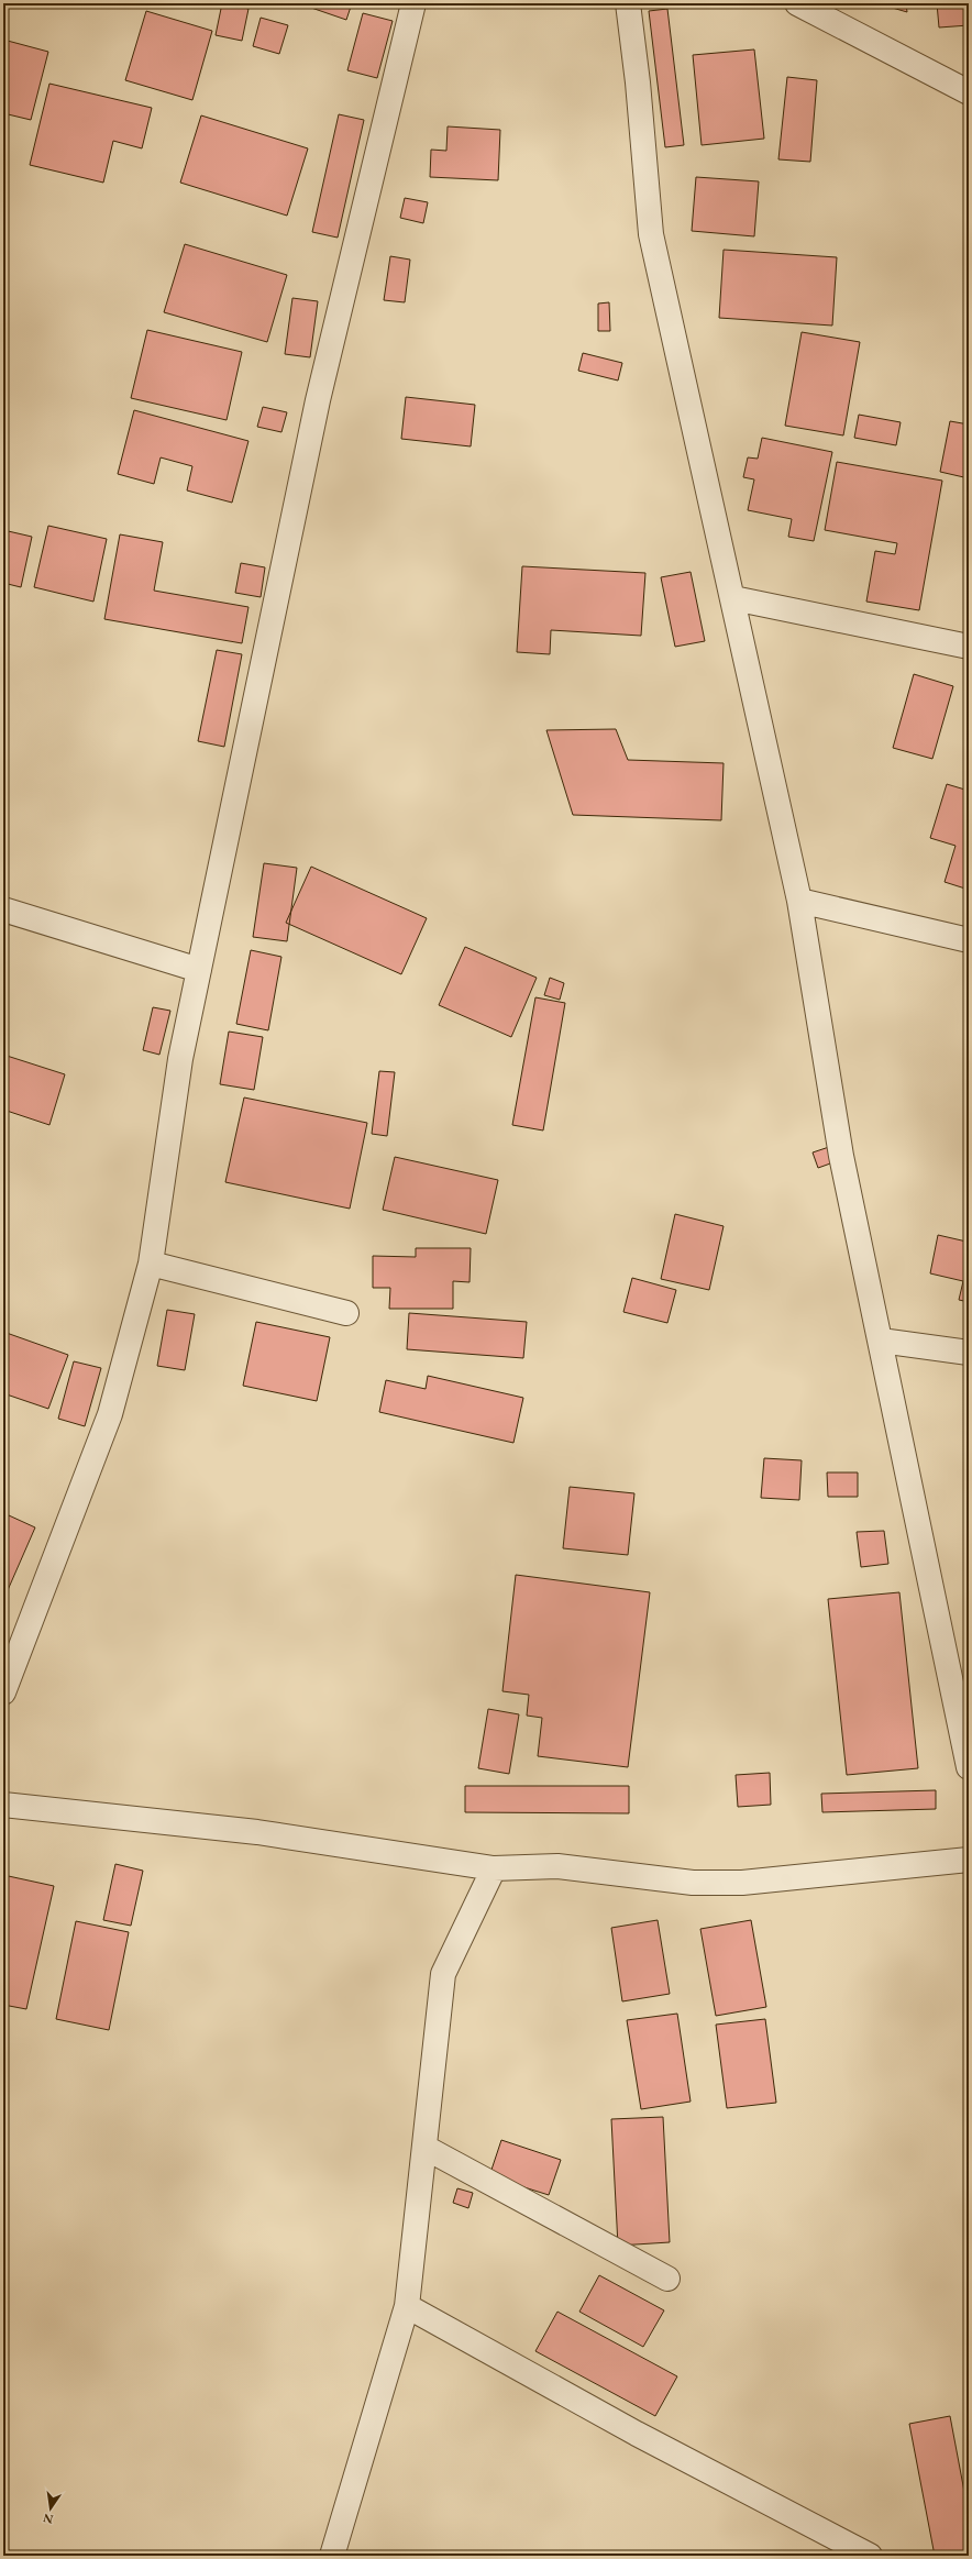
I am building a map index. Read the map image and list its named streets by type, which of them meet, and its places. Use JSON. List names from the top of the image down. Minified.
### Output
{"north":"bottom"}
